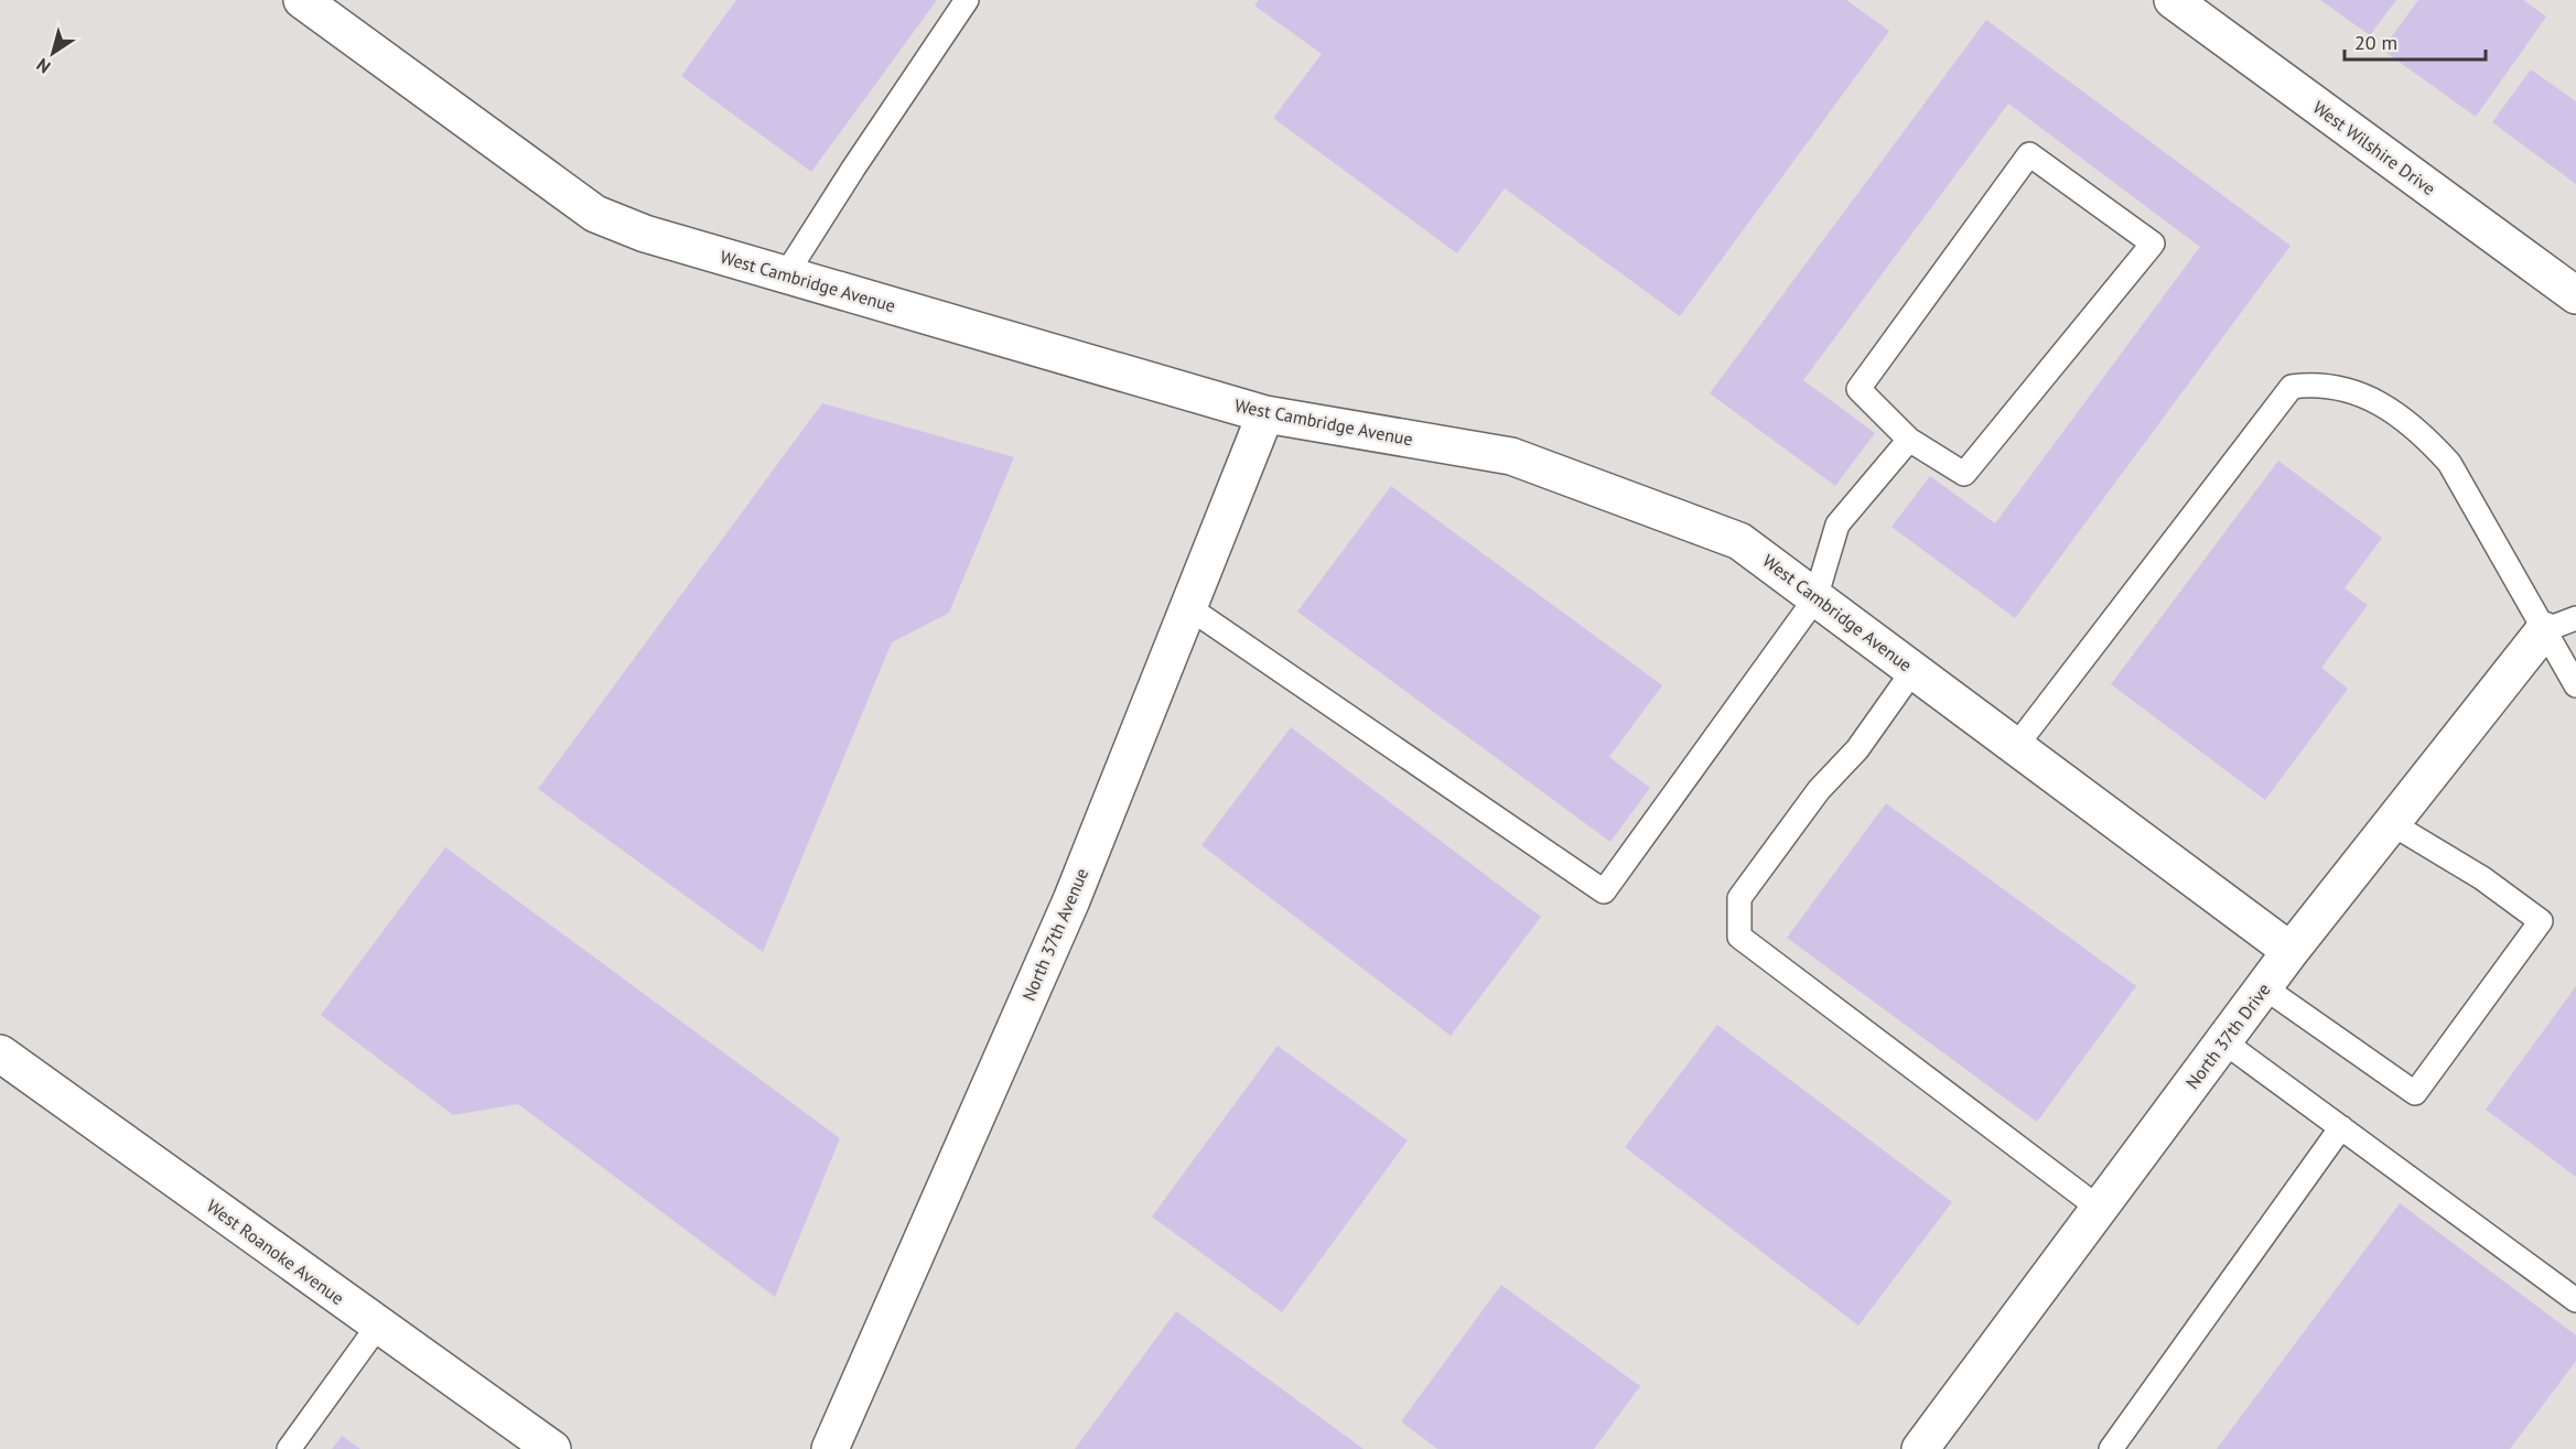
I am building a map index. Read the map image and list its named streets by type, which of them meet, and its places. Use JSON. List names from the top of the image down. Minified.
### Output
{"streets":{"street":["West Wilshire Drive","West Cambridge Avenue","North 37th Avenue","North 37th Drive","West Roanoke Avenue"]},"crossings":[["West Cambridge Avenue","North 37th Avenue"],["West Cambridge Avenue","North 37th Drive"]],"scale_bar":"20 m","north":"bottom left"}
